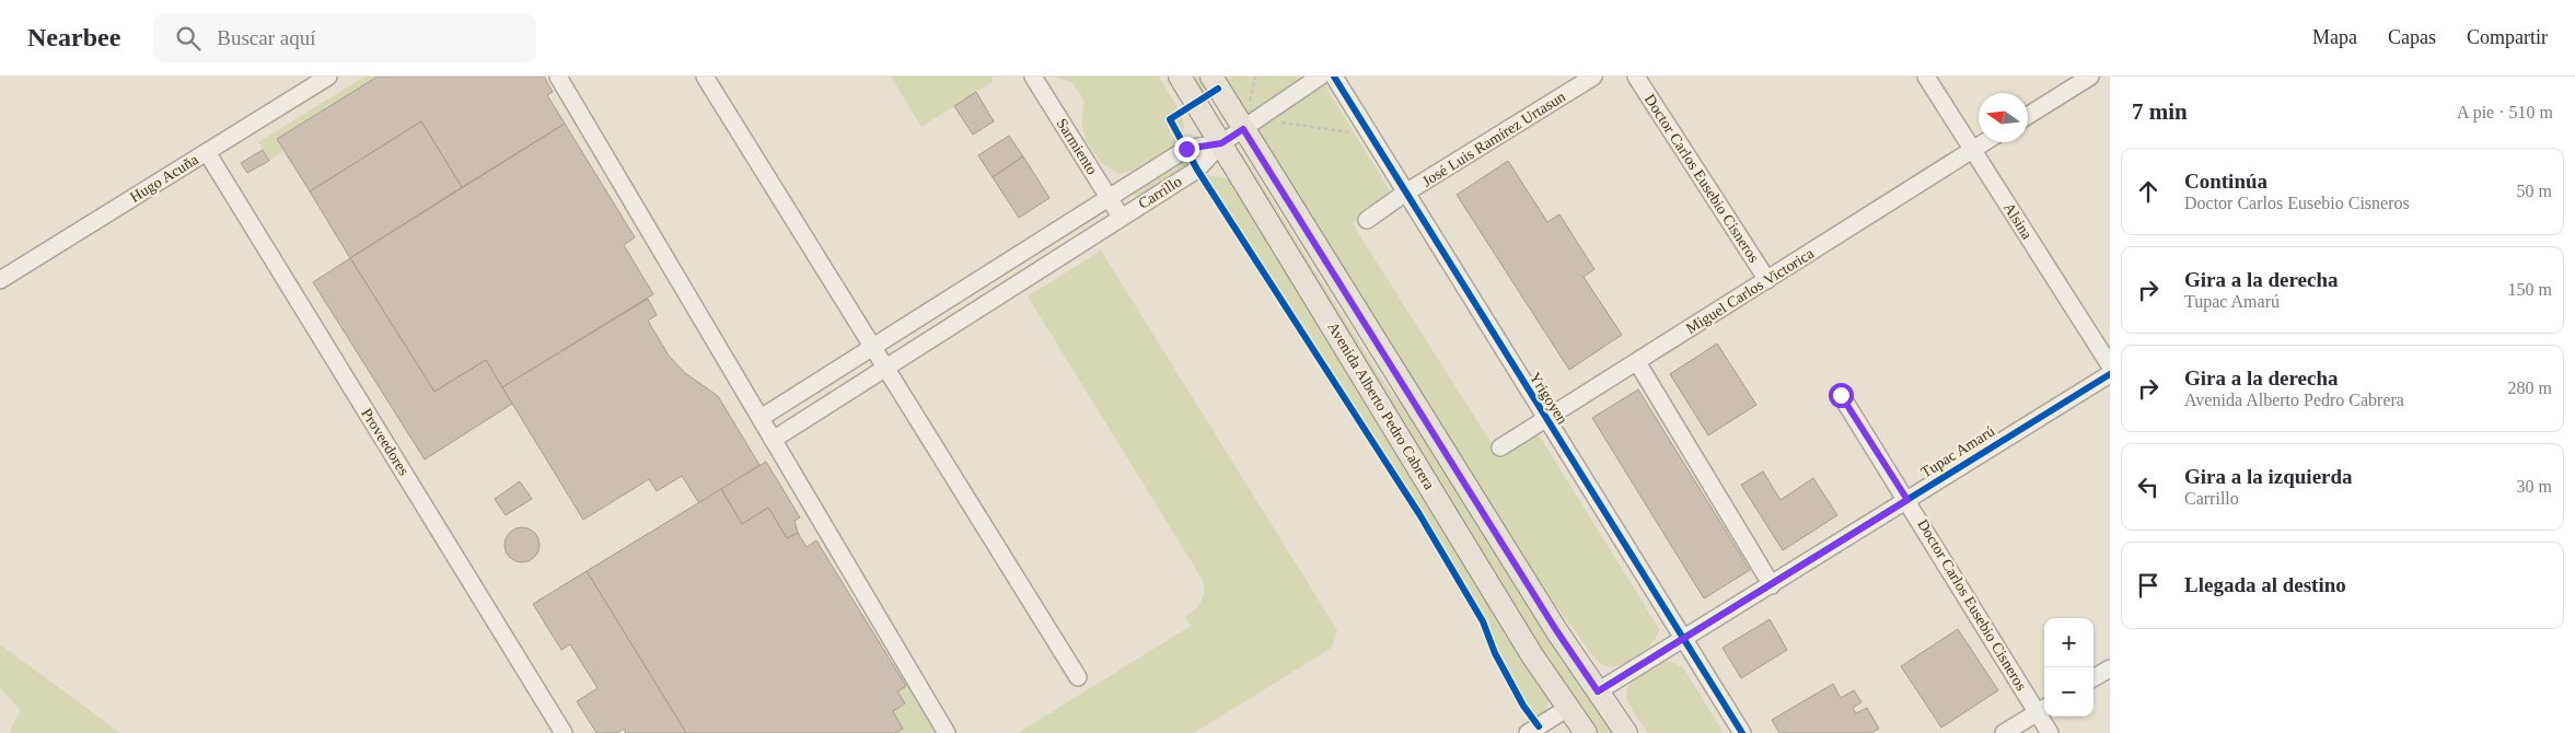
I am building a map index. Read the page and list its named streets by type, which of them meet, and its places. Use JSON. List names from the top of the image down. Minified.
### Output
{"streets":{"main road":["Avenida Alberto Pedro Cabrera"],"street":["José Luis Ramírez Urtasun","Sarmiento","Hugo Acuña","Doctor Carlos Eusebio Cisneros","Carrillo","Alsina","Miguel Carlos Victorica","Yrigoyen","Proveedores","Tupac Amarú"]},"crossings":[["José Luis Ramírez Urtasun","Yrigoyen"],["Sarmiento","Carrillo"],["Hugo Acuña","Proveedores"],["Doctor Carlos Eusebio Cisneros","Miguel Carlos Victorica"],["Doctor Carlos Eusebio Cisneros","Tupac Amarú"],["Carrillo","Avenida Alberto Pedro Cabrera"],["Alsina","Miguel Carlos Victorica"],["Miguel Carlos Victorica","Yrigoyen"],["Yrigoyen","Tupac Amarú"],["Avenida Alberto Pedro Cabrera","Tupac Amarú"]],"north":"left","page":{"header":"Nearbee","search":"Buscar aquí","nav":["Mapa","Capas","Compartir"],"heading":["7 min","A pie · 510 m"],"list":[["Continúa","Doctor Carlos Eusebio Cisneros","50 m"],["Gira a la derecha","Tupac Amarú","150 m"],["Gira a la derecha","Avenida Alberto Pedro Cabrera","280 m"],["Gira a la izquierda","Carrillo","30 m"],"Llegada al destino"],"map_buttons":["+","−"]}}
